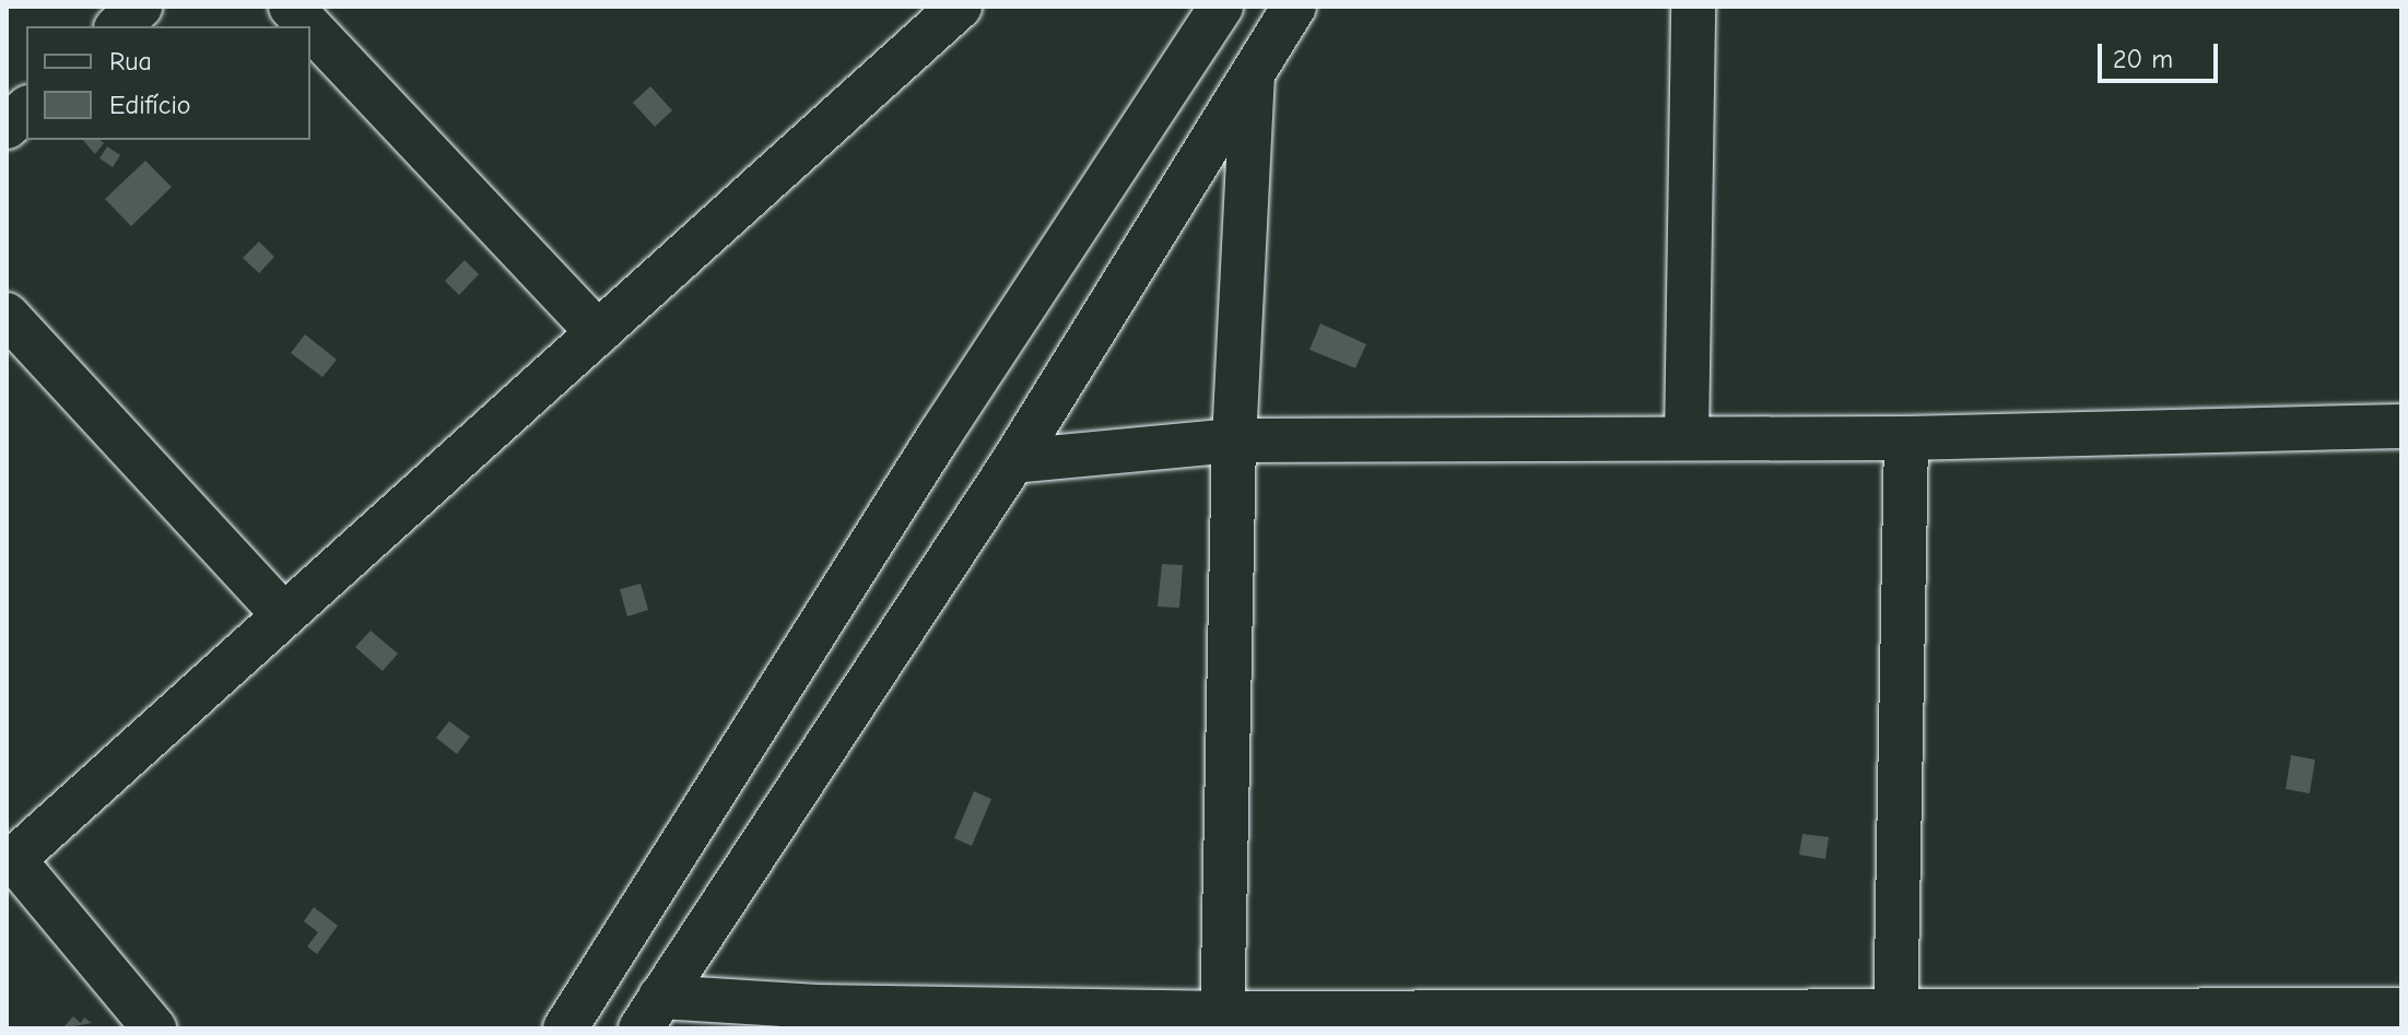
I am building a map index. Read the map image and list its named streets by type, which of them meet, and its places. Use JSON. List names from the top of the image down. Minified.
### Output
{"legend":["Rua","Edifício"],"scale_bar":"20 m"}
